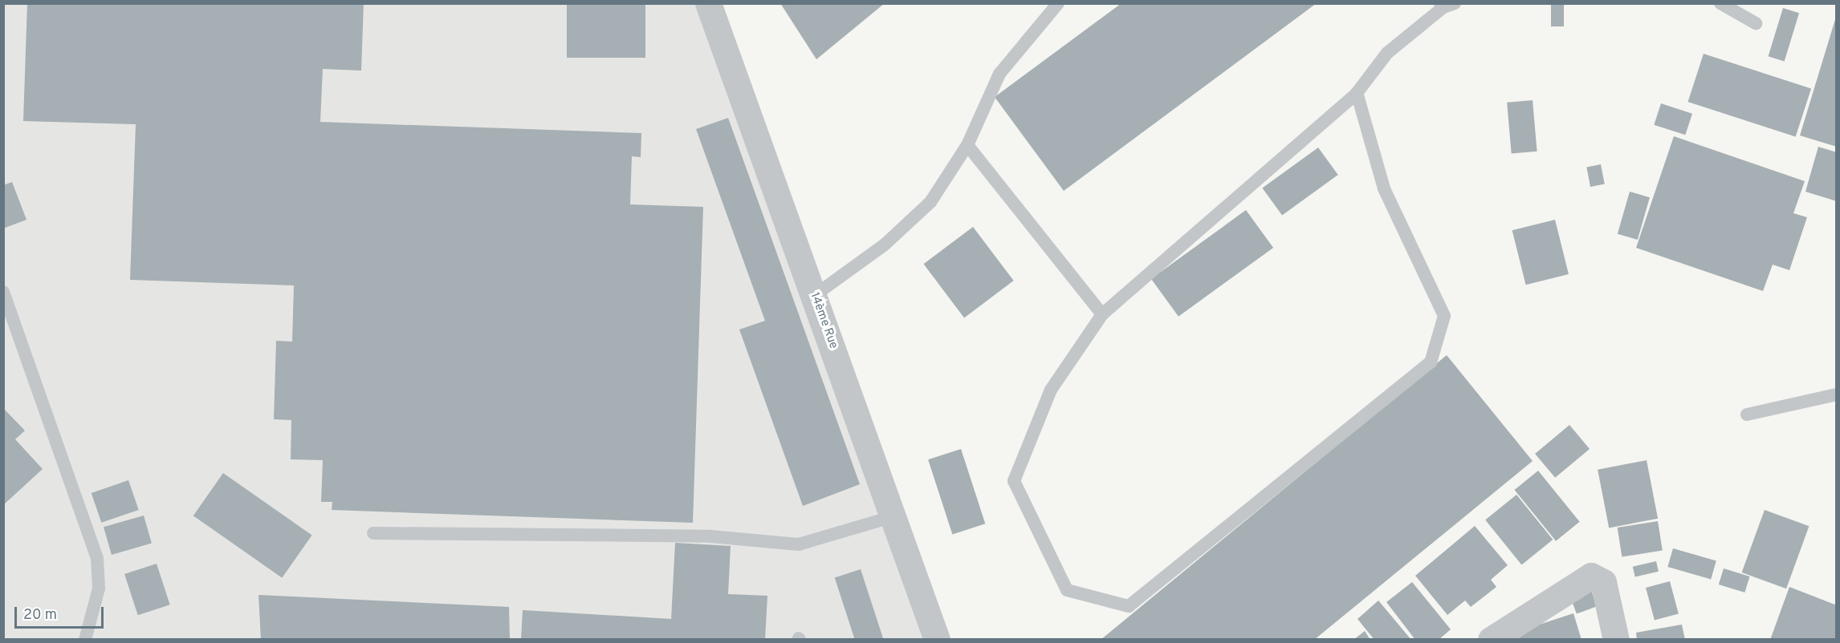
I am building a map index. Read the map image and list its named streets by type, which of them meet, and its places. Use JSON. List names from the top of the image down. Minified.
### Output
{"streets":{"street":["14ème Rue"]},"scale_bar":"20 m"}
